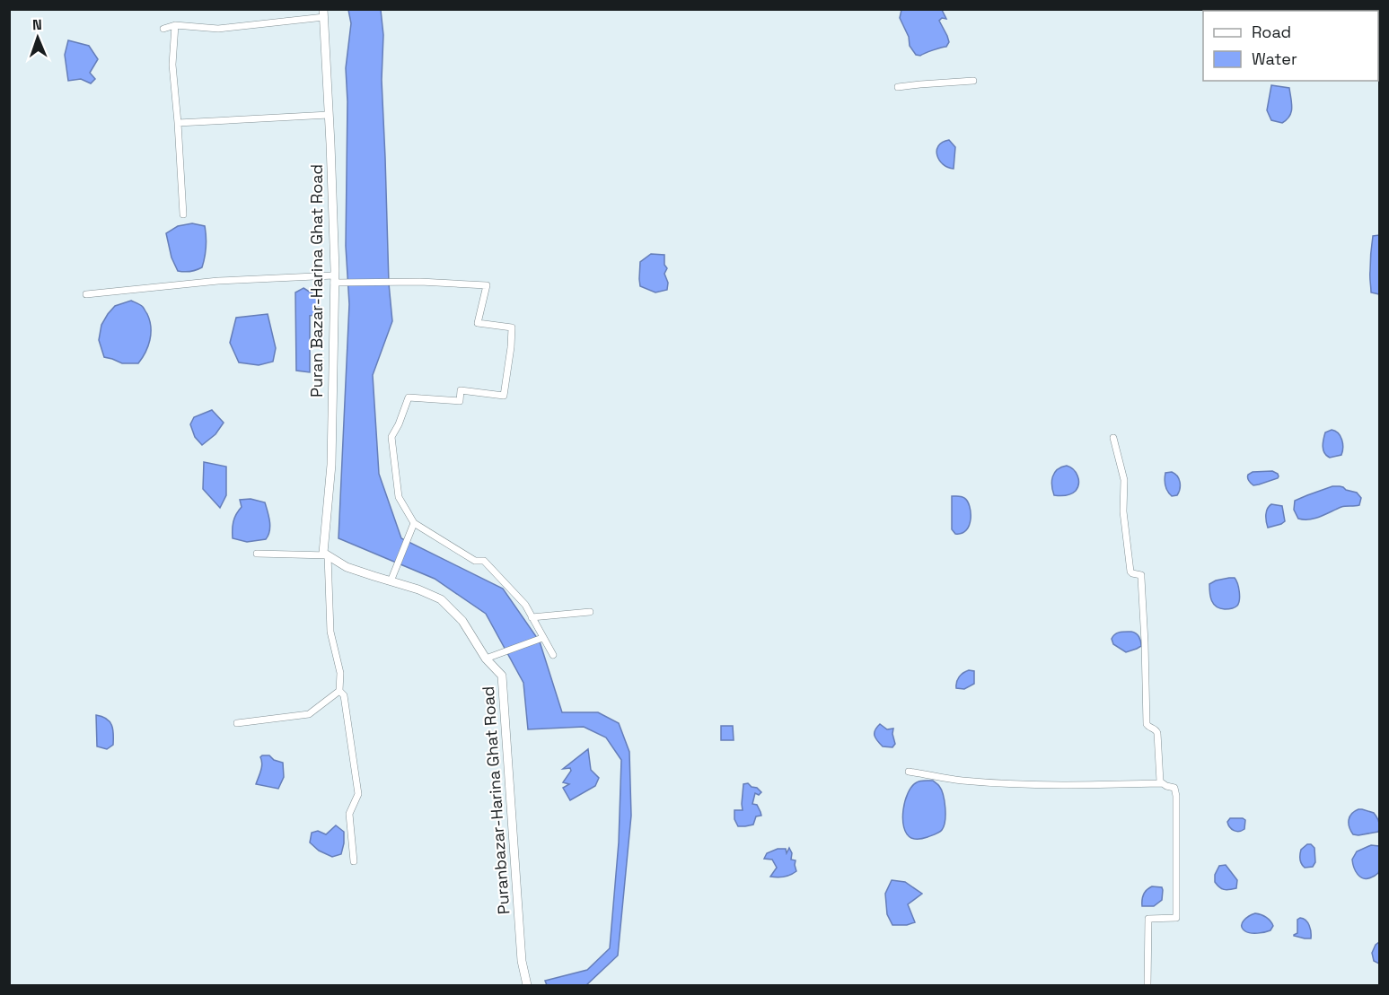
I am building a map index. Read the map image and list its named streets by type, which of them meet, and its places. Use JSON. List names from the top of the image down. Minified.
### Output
{"streets":{"main road":["Puran Bazar-Harina Ghat Road","Puranbazar-Harina Ghat Road"]},"crossings":[["Puran Bazar-Harina Ghat Road","Puranbazar-Harina Ghat Road"]],"legend":["Road","Water"],"north":"top"}
